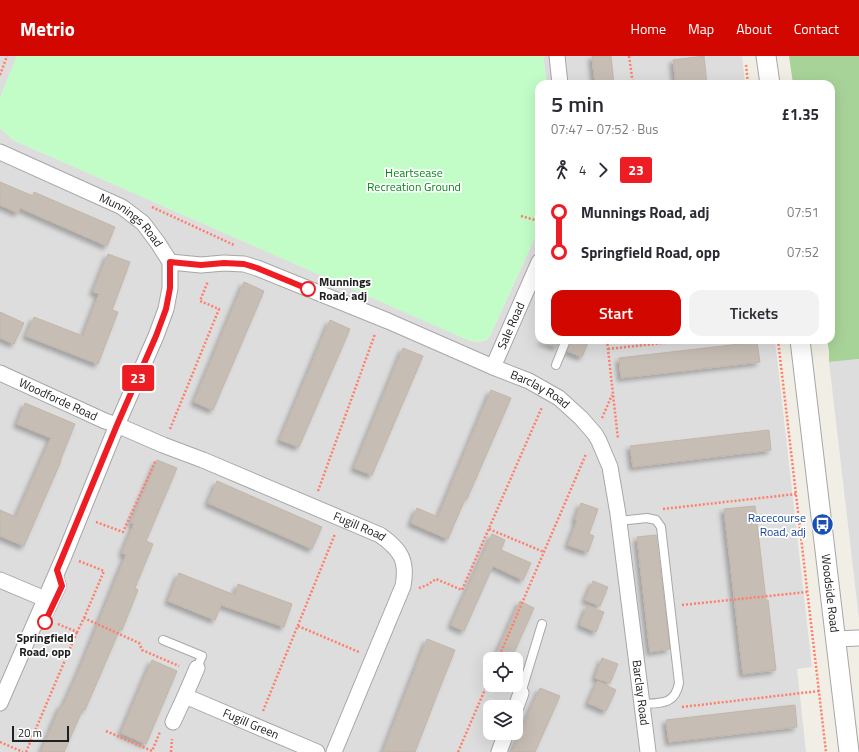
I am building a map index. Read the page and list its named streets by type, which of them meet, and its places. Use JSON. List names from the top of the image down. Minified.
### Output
{"streets":{"street":["Munnings Road","Sale Road","Barclay Road","Woodforde Road","Fugill Road","Woodside Road","Fugill Green"]},"crossings":[["Munnings Road","Barclay Road"],["Munnings Road","Woodforde Road"],["Munnings Road","Fugill Road"],["Sale Road","Barclay Road"],["Woodforde Road","Fugill Road"]],"parks":["Heartsease Recreation Ground"],"places":{"other":["Munnings Road, adj","Springfield Road, opp"],"bus stop":["Racecourse Road, adj"]},"lines":["bus line 23"],"scale_bar":"20 m","page":{"header":"Metrio","nav":["Home","Map","About","Contact"],"on_map":"23","heading":["5 min","07:47 – 07:52 · Bus","£1.35"],"legs":["4","23"],"list":[{"name":"Munnings Road, adj","value":"07:51"},{"name":"Springfield Road, opp","value":"07:52"}],"buttons":["Start","Tickets"],"scale":"20 m"}}
